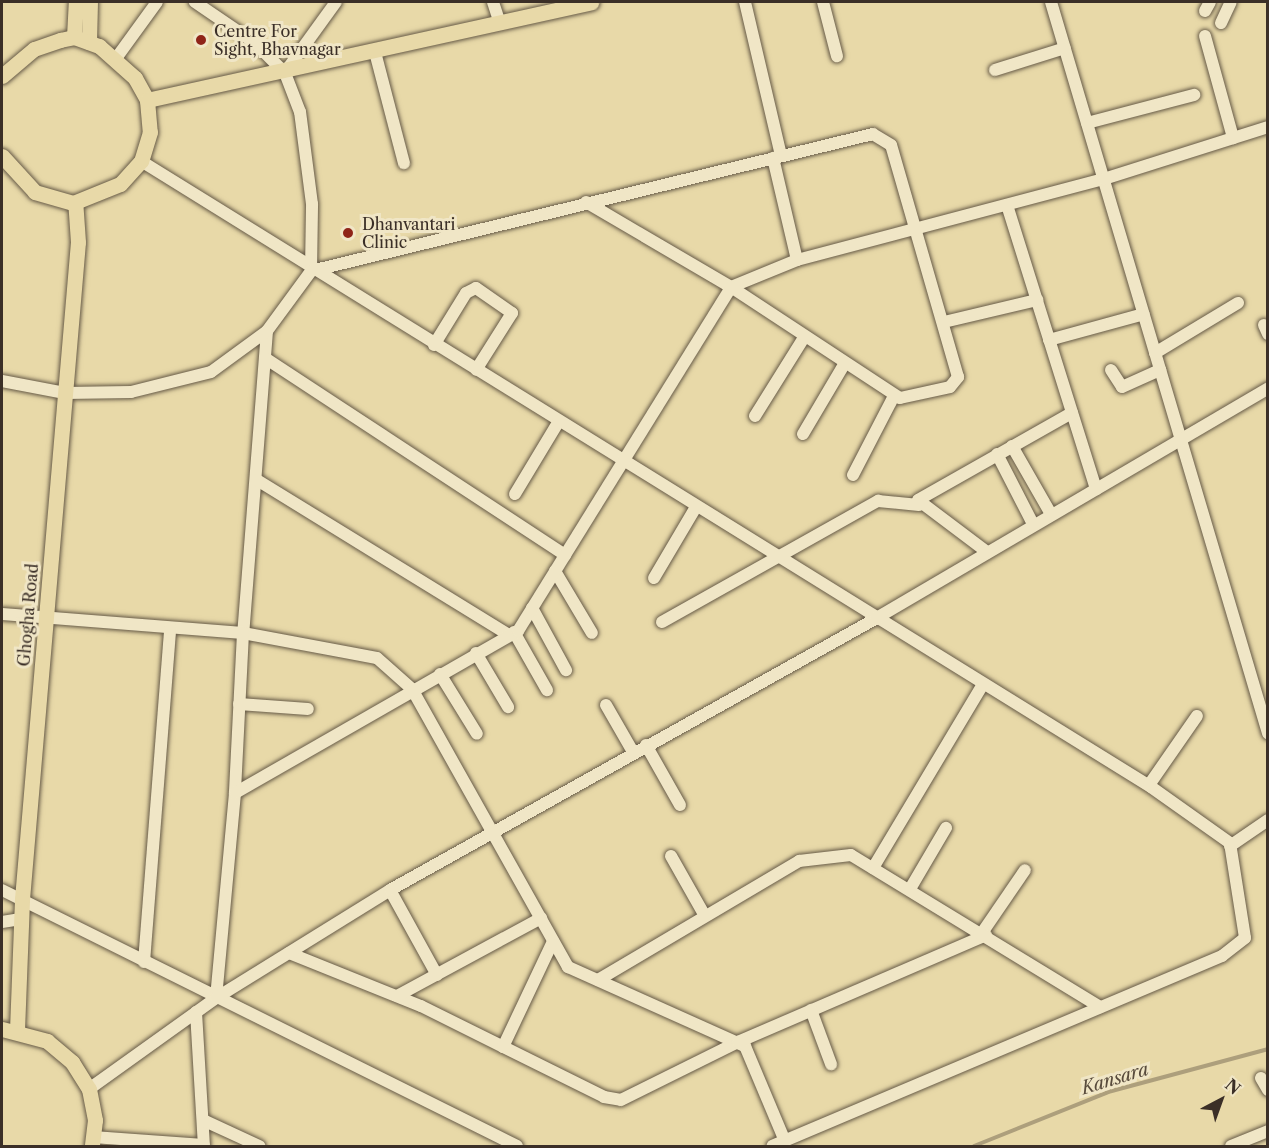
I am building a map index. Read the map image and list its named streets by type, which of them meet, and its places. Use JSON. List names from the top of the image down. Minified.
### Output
{"streets":{"main road":["Ghogha Road"]},"water":["Kansara"],"places":["Centre For Sight, Bhavnagar","Dhanvantari Clinic"],"north":"top right"}
